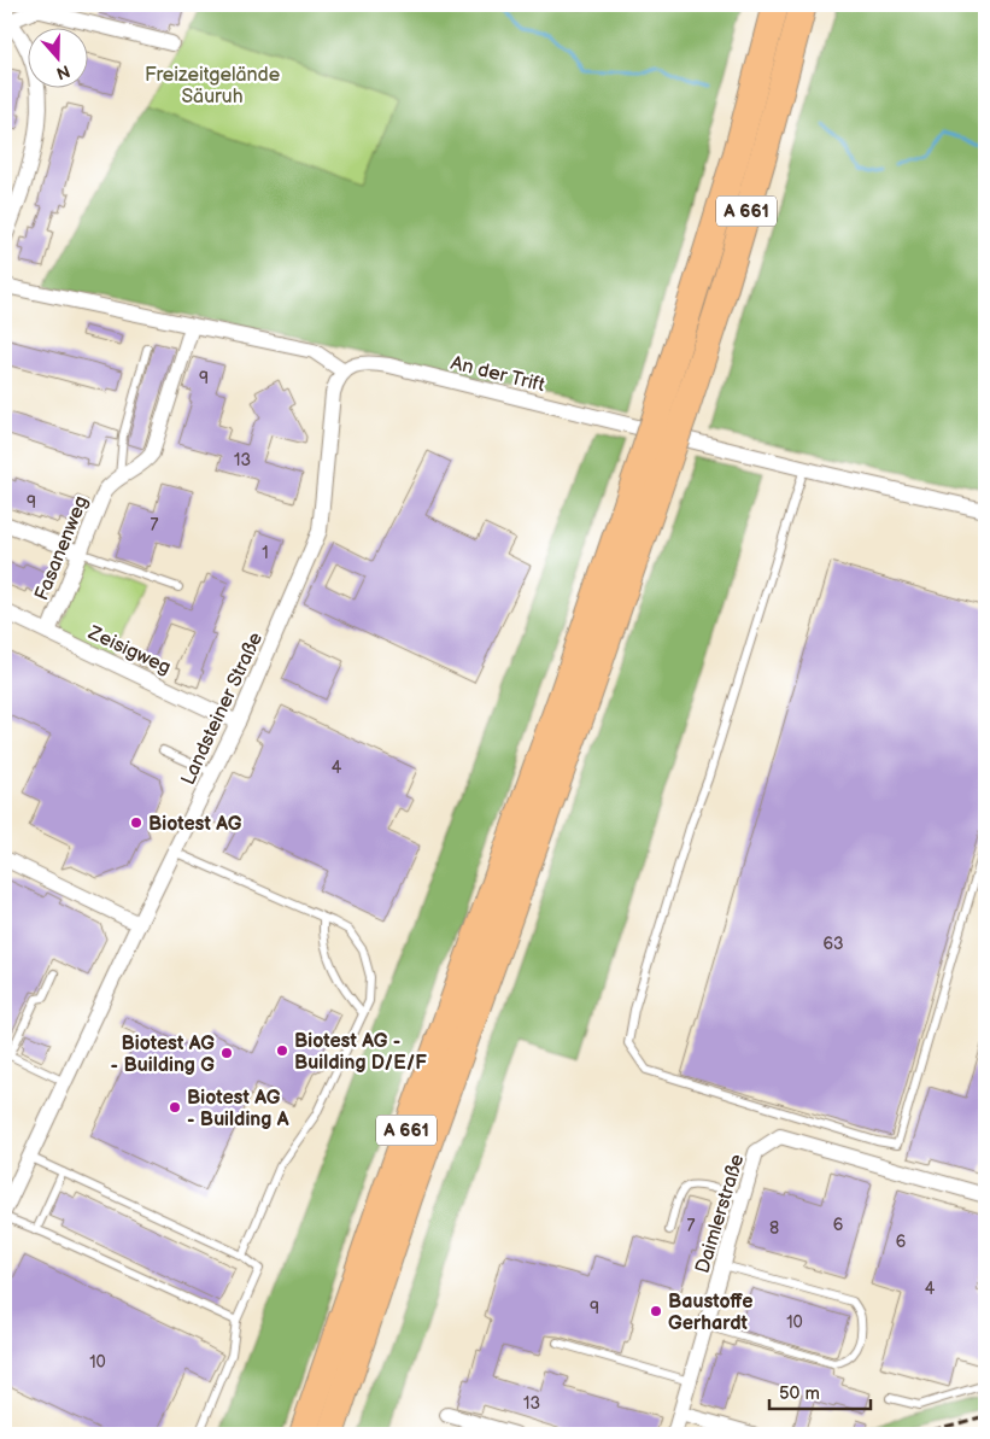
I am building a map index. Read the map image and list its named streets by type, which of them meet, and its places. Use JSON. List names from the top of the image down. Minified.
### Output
{"streets":{"highway":["A 661"],"street":["An der Trift","Fasanenweg","Zeisigweg","Landsteiner Straße","Daimlerstraße"]},"crossings":[["An der Trift","Landsteiner Straße"],["Fasanenweg","Zeisigweg"],["Zeisigweg","Landsteiner Straße"]],"parks":["Freizeitgelände Säuruh"],"places":["Biotest AG","Biotest AG - Building D/E/F","Biotest AG - Building G","Biotest AG - Building A","Baustoffe Gerhardt"],"house_numbers":["9","13","9","7","1","4","63","6","7","8","6","4","9","10","10","13"],"scale_bar":"50 m","north":"bottom"}
